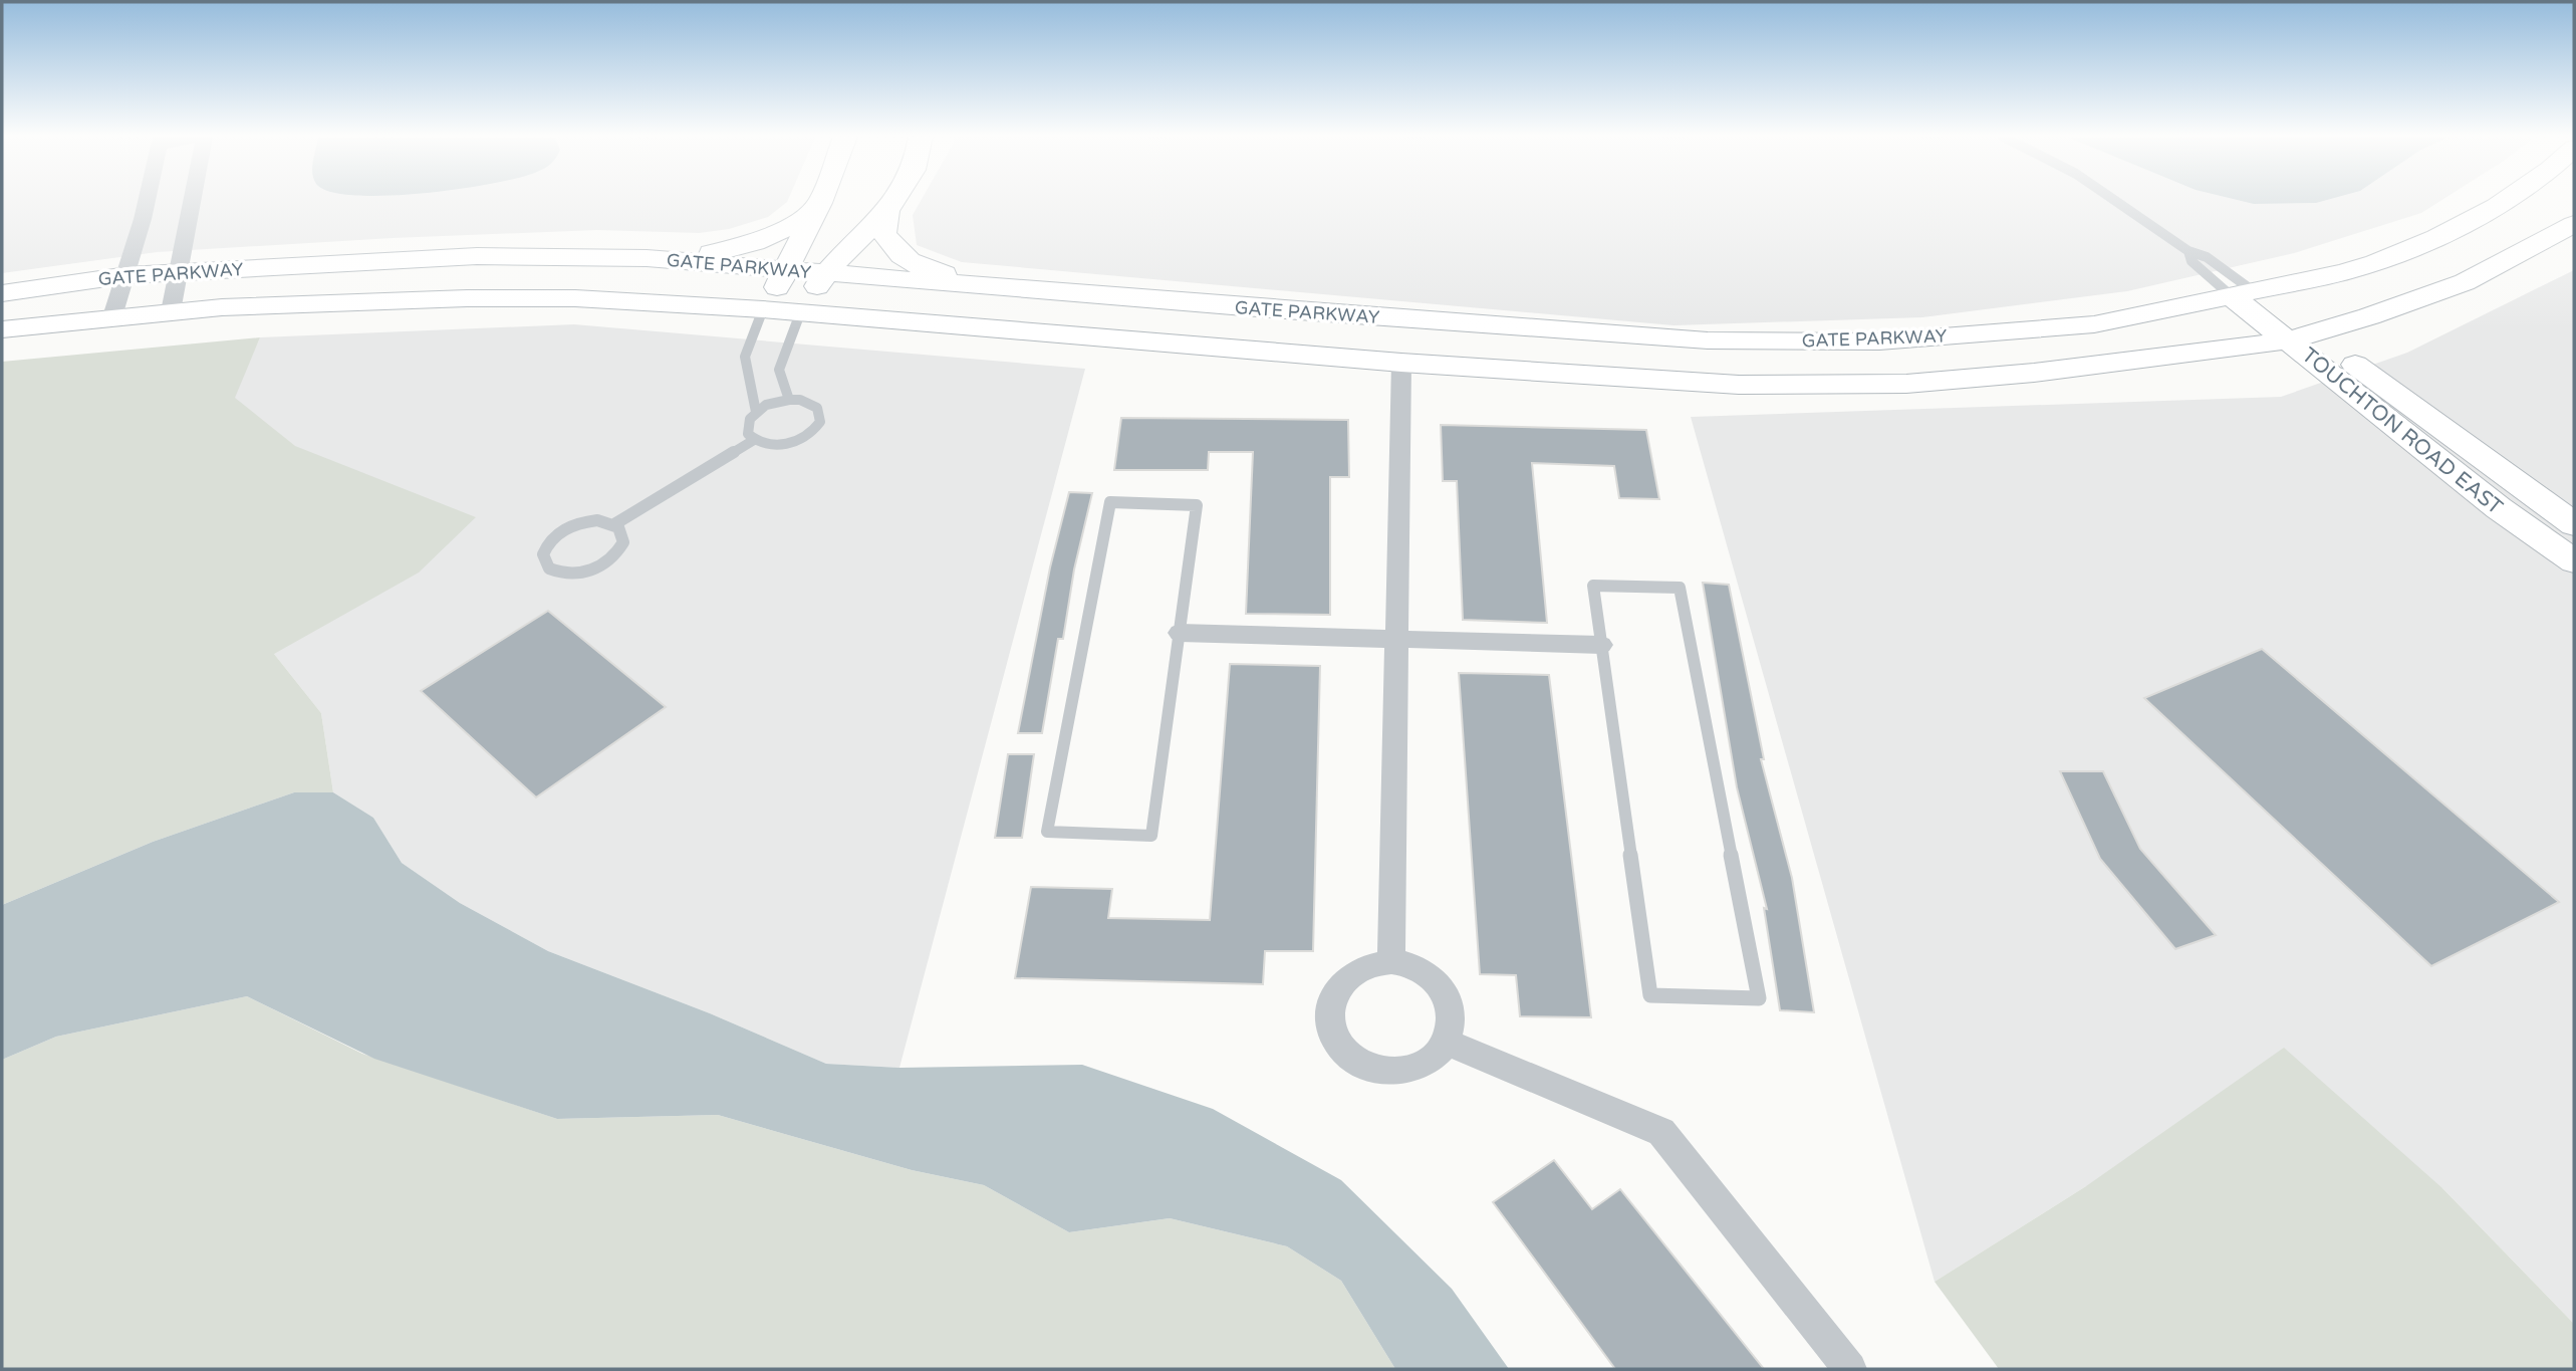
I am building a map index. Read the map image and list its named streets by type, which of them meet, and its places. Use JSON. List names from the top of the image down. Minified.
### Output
{"streets":{"main road":["GATE PARKWAY","TOUCHTON ROAD EAST"]},"crossings":[["GATE PARKWAY","TOUCHTON ROAD EAST"]]}
